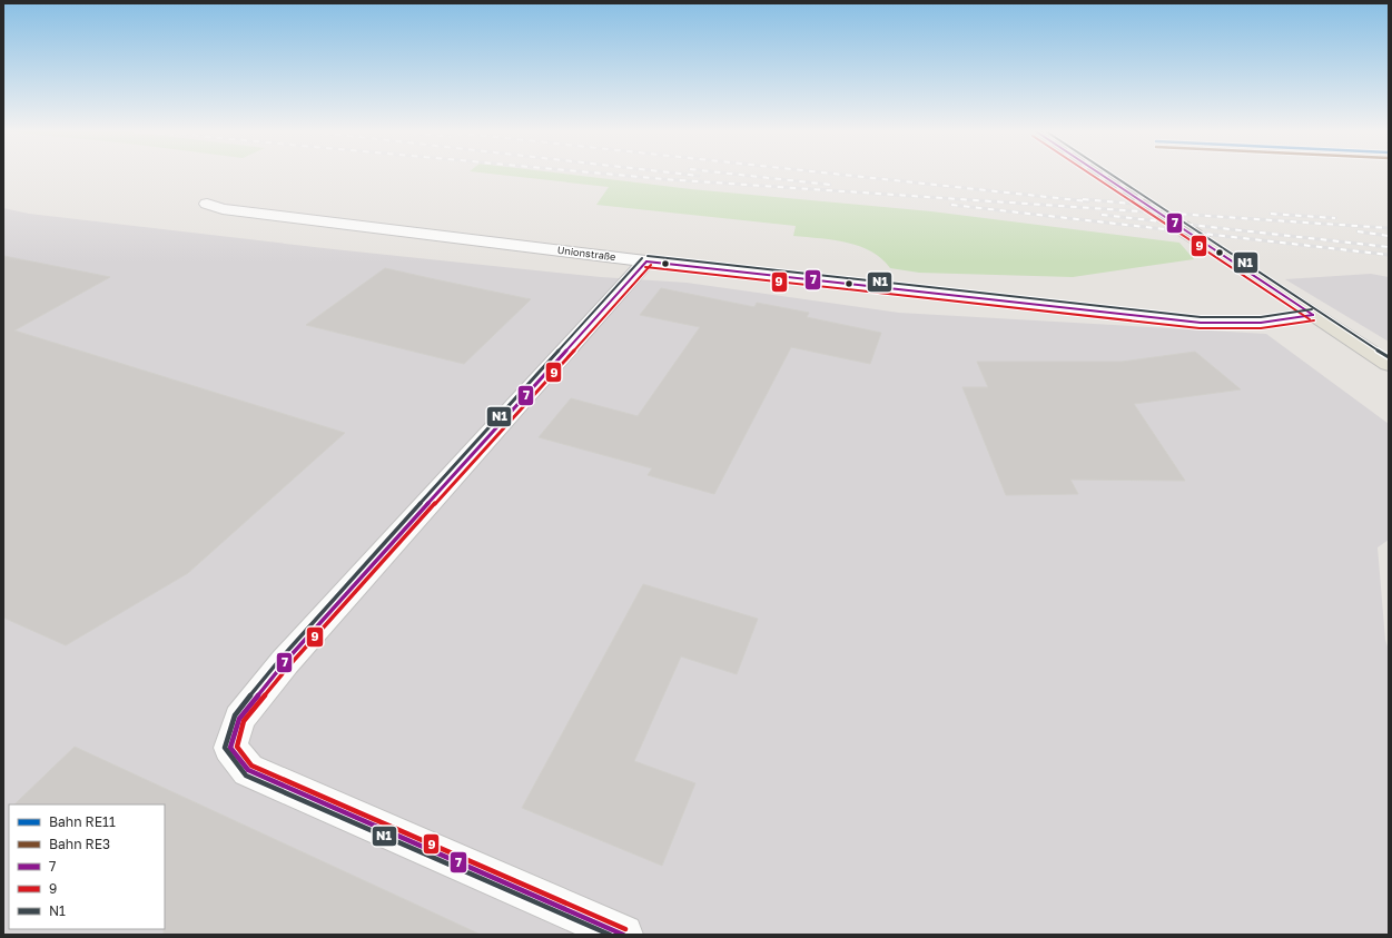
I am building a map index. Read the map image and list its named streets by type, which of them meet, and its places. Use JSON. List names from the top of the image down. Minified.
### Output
{"streets":{"street":["Unionstraße"]},"lines":["transit line 7","transit line 9","transit line N1"],"legend":["Bahn RE11","Bahn RE3","7","9","N1"]}
